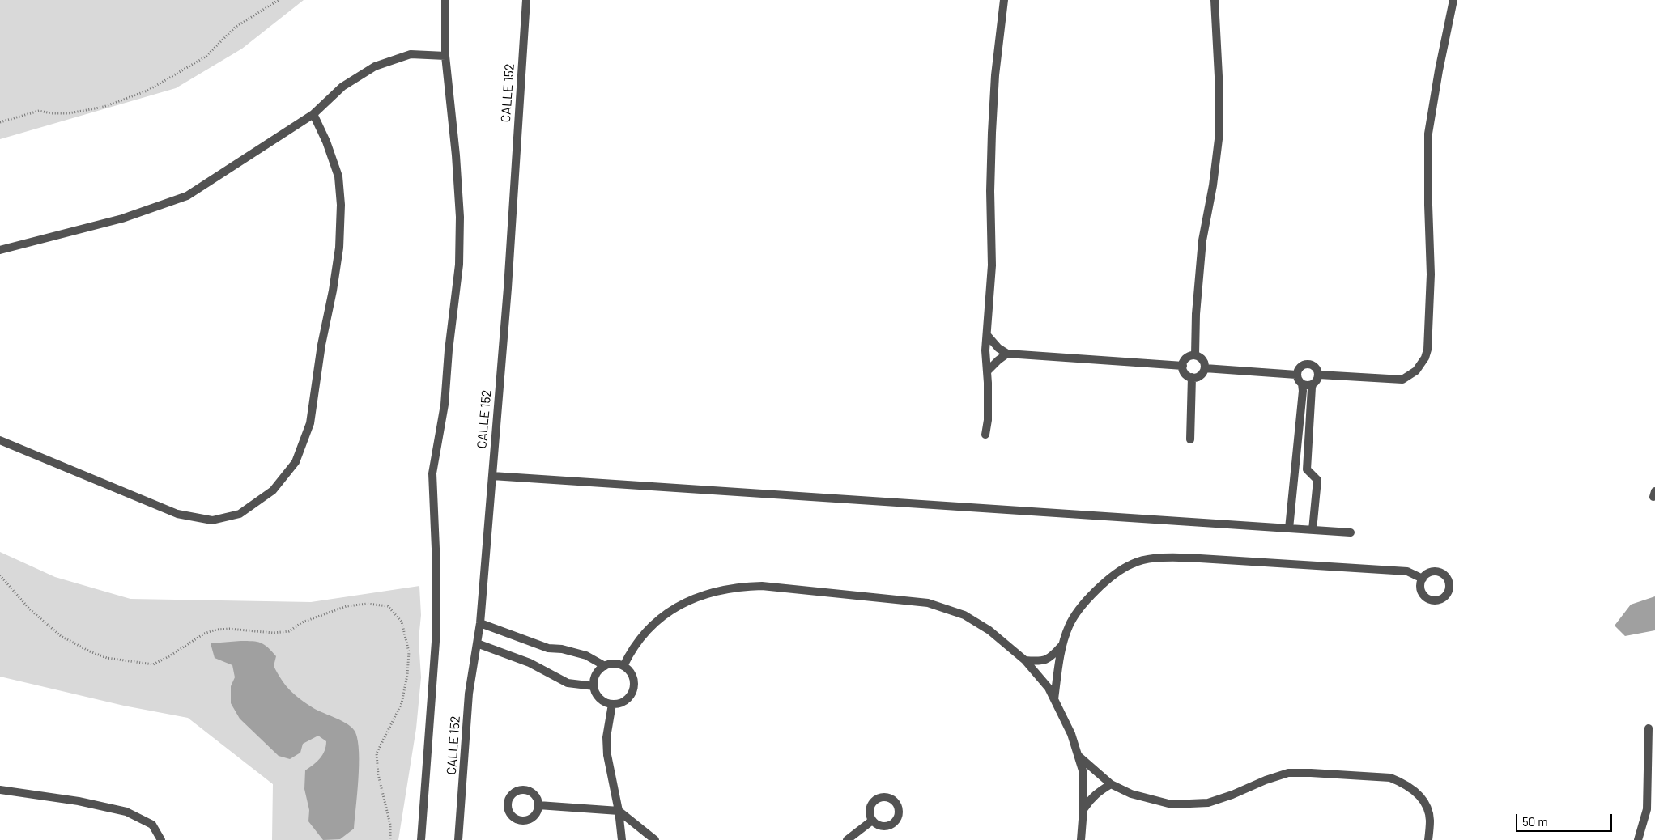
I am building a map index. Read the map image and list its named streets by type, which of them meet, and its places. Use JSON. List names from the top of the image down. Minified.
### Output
{"streets":{"street":["CALLE 152"]},"scale_bar":"50 m"}
